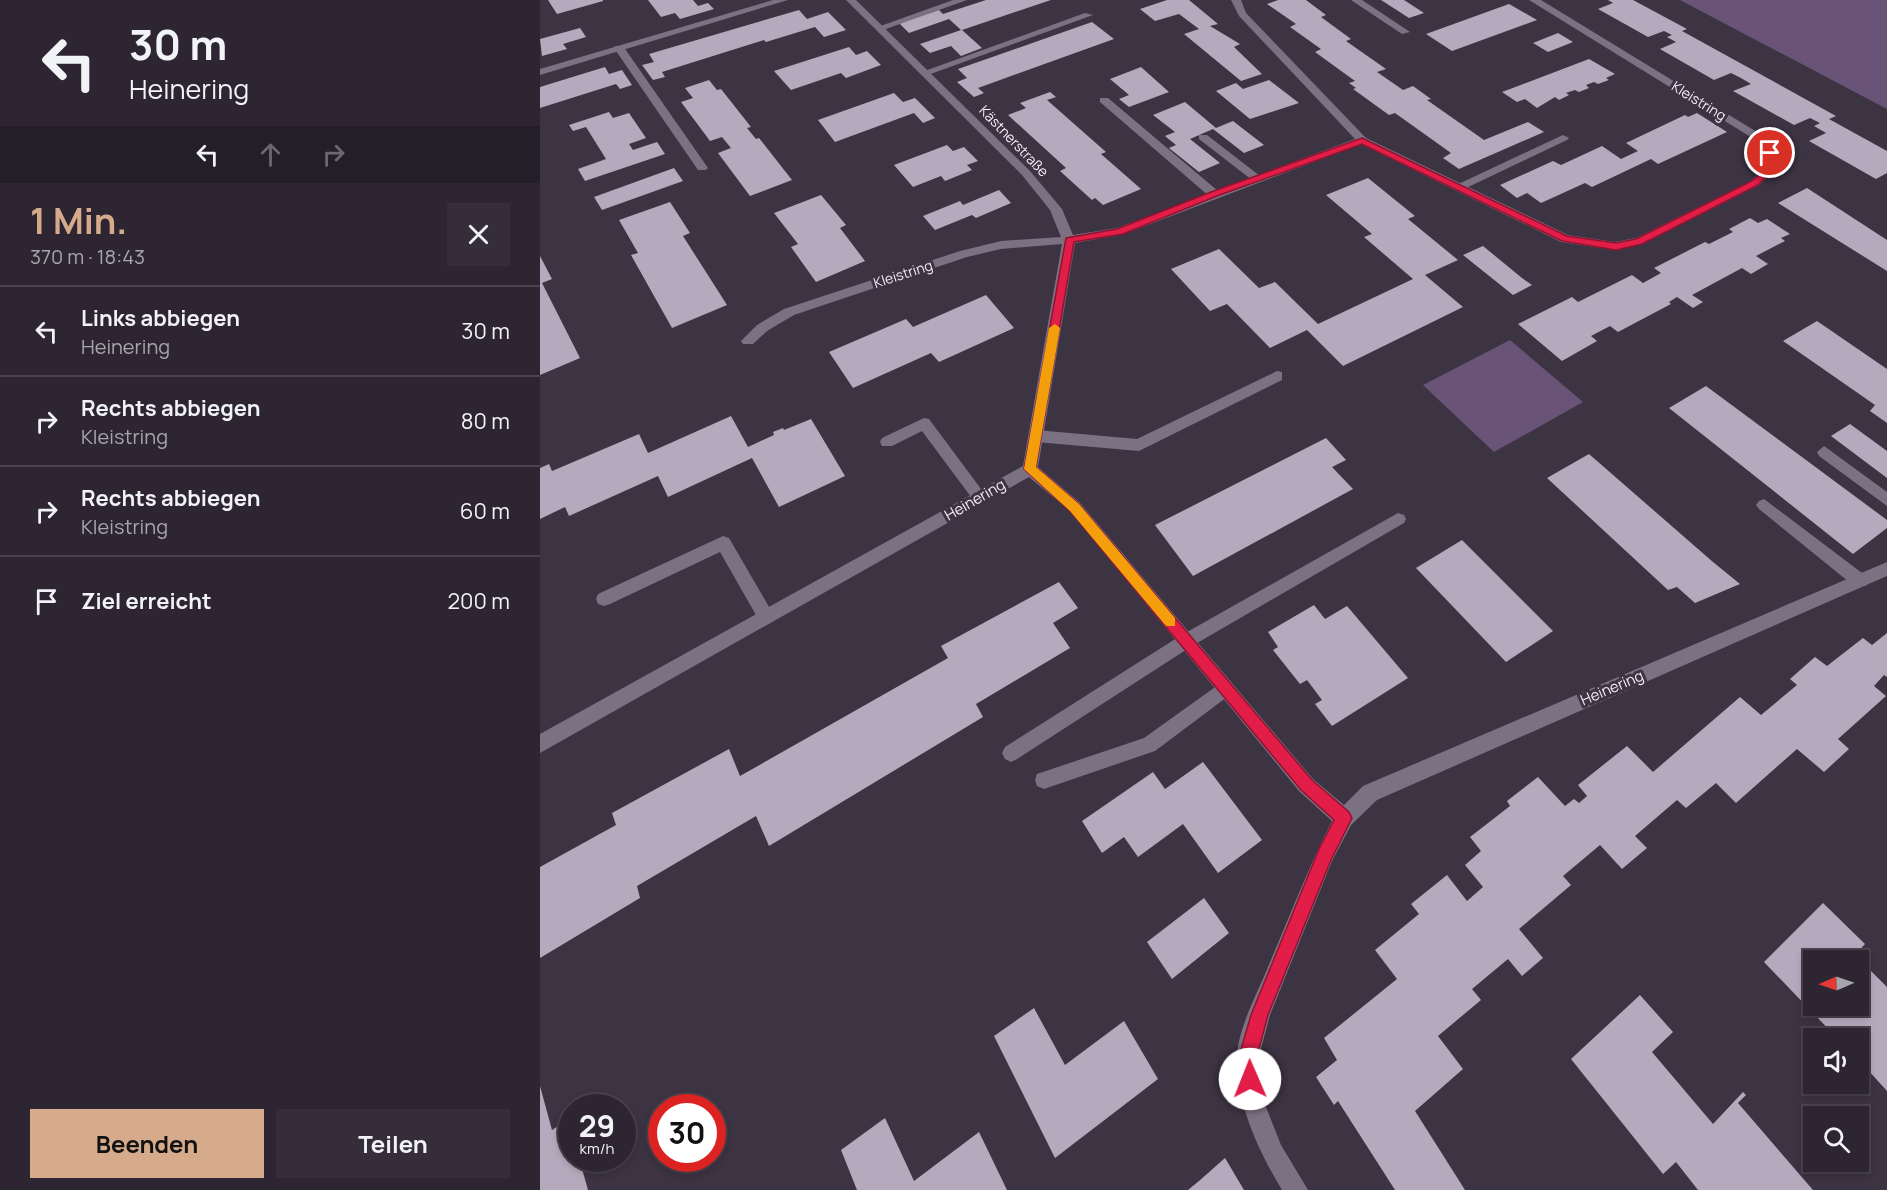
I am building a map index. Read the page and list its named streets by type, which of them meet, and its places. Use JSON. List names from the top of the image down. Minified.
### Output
{"streets":{"street":["Kleistring","Kästnerstraße","Heinering"]},"crossings":[["Kleistring","Kästnerstraße"]],"north":"left","page":{"turn":["30 m","Heinering"],"heading":["1 Min.","370 m · 18:43"],"list":[{"name":"Links abbiegen","note":"Heinering","value":"30 m"},{"name":"Rechts abbiegen","note":"Kleistring","value":"80 m"},{"name":"Rechts abbiegen","note":"Kleistring","value":"60 m"},{"name":"Ziel erreicht","value":"200 m"}],"speed":"29 km/h","limit":"30","buttons":["Beenden","Teilen"]}}
